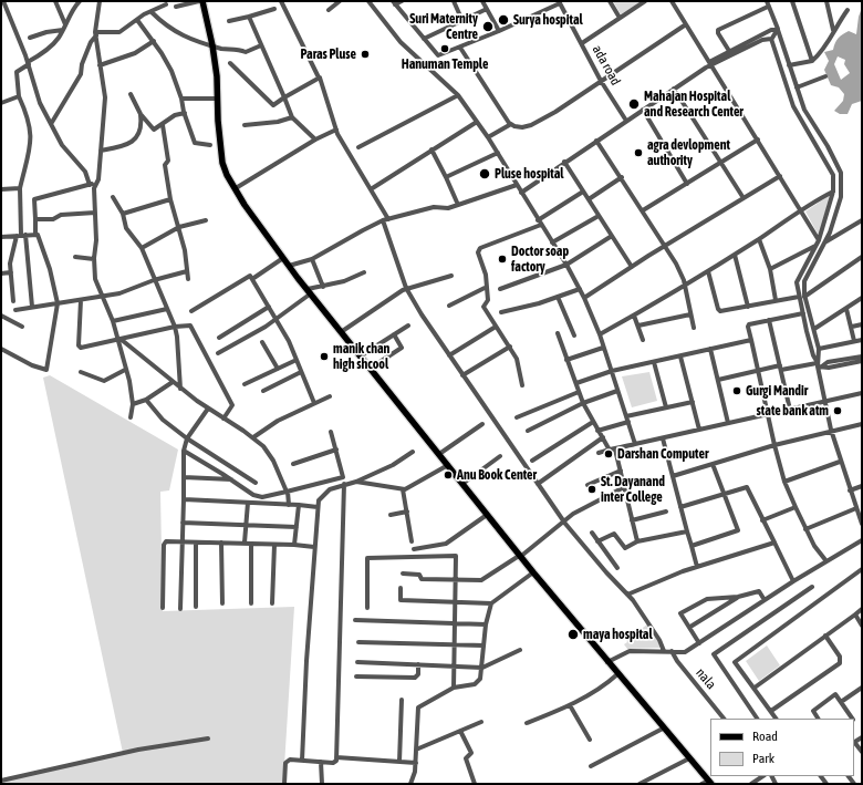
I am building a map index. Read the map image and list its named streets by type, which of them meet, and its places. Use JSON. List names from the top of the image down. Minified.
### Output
{"streets":{"street":["ada road","nala"]},"places":["Surya hospital","Suri Maternity Centre","Hanuman Temple","Paras Pluse","Mahajan Hospital and Research Center","agra devlopment authority","Pluse hospital","Doctor soap factory","manik chan high shcool","Gurgi Mandir","state bank atm","Darshan Computer","Anu Book Center","St. Dayanand inter College","maya hospital"],"legend":["Road","Park"]}
